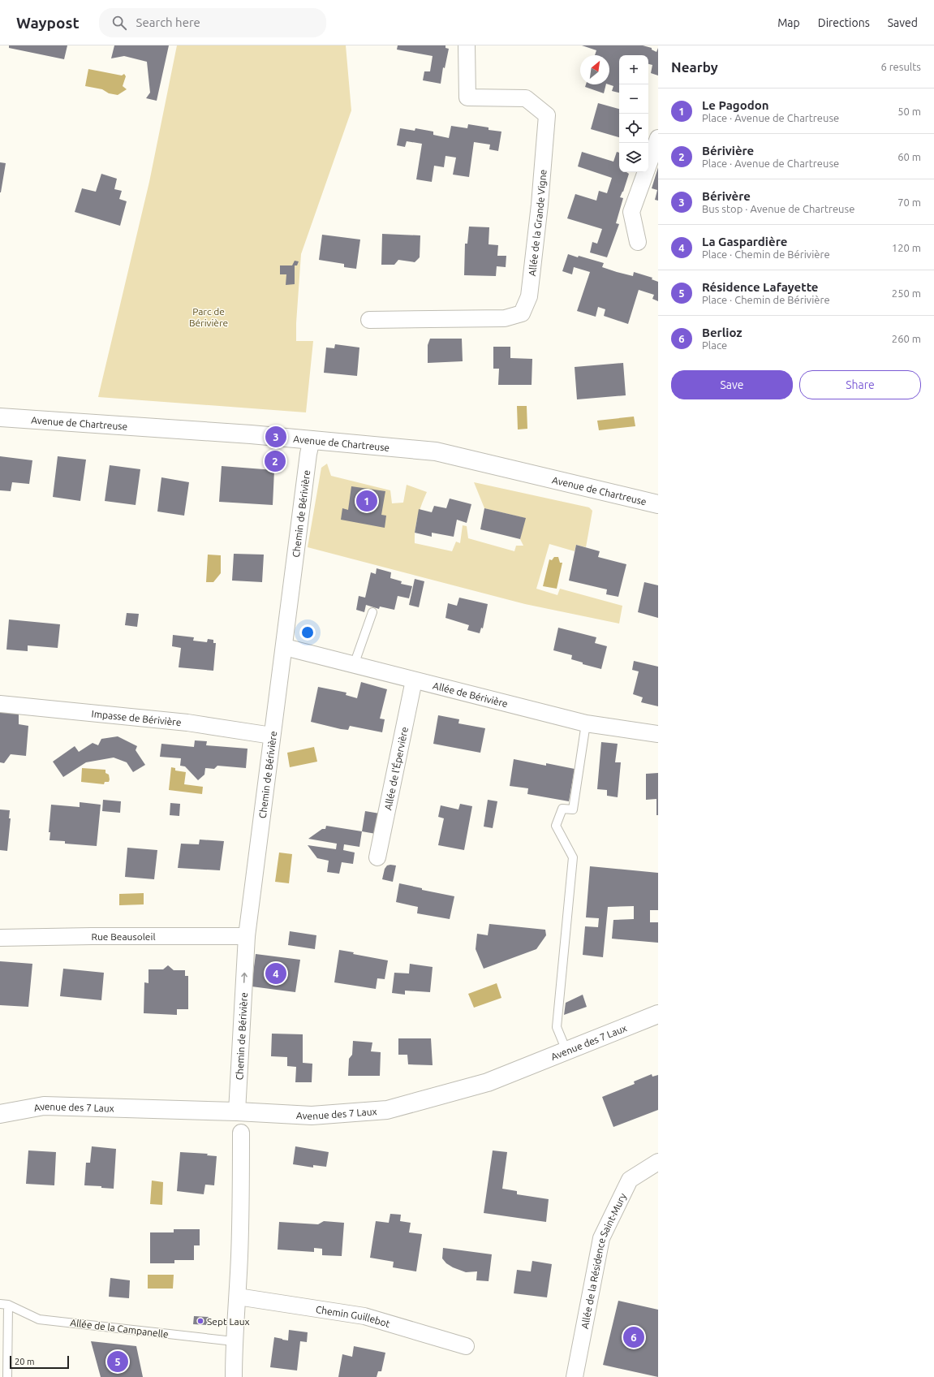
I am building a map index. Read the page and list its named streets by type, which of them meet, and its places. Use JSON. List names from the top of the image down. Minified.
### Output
{"streets":{"main road":["Avenue de Chartreuse","Avenue des 7 Laux"],"street":["Allée de la Grande Vigne","Chemin de Bérivière","Allée de Bérivière","Impasse de Bérivière","Allée de l'Épervière","Rue Beausoleil","Allée de la Résidence Saint-Mury","Chemin Guillebot"],"lane":["Allée de la Campanelle"]},"crossings":[["Avenue de Chartreuse","Chemin de Bérivière"],["Chemin de Bérivière","Allée de Bérivière"],["Chemin de Bérivière","Impasse de Bérivière"],["Chemin de Bérivière","Rue Beausoleil"],["Chemin de Bérivière","Avenue des 7 Laux"],["Allée de Bérivière","Allée de l'Épervière"]],"parks":["Parc de Bérivière"],"places":["Sept Laux"],"scale_bar":"20 m","north":"top right","page":{"header":"Waypost","search":"Search here","nav":["Map","Directions","Saved"],"heading":["Nearby","6 results"],"map_buttons":["+","−"],"list":[{"mark":"1","name":"Le Pagodon","note":"Place · Avenue de Chartreuse","value":"50 m"},{"mark":"2","name":"Bérivière","note":"Place · Avenue de Chartreuse","value":"60 m"},{"mark":"3","name":"Bérivère","note":"Bus stop · Avenue de Chartreuse","value":"70 m"},{"mark":"4","name":"La Gaspardière","note":"Place · Chemin de Bérivière","value":"120 m"},{"mark":"5","name":"Résidence Lafayette","note":"Place · Chemin de Bérivière","value":"250 m"},{"mark":"6","name":"Berlioz","note":"Place","value":"260 m"}],"buttons":["Save","Share"],"pins":["3","2","1","4","6","5"],"scale":"20 m"}}
